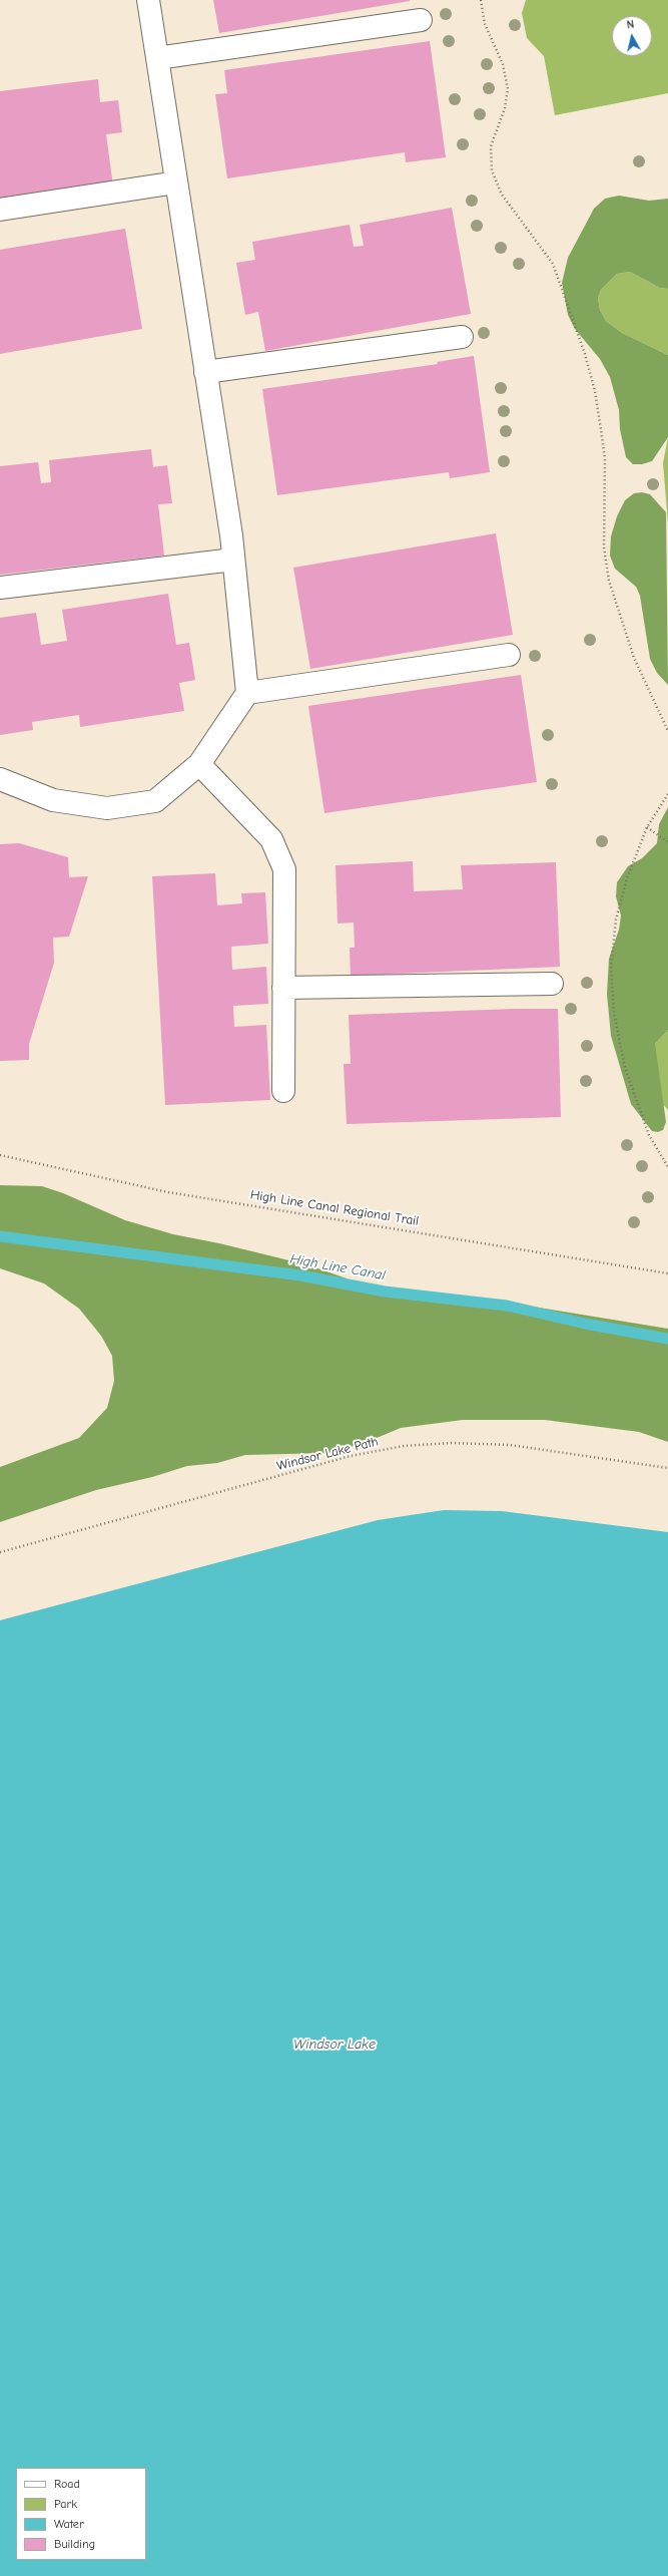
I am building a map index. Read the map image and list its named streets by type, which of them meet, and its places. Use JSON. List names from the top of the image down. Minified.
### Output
{"streets":{"path":["High Line Canal Regional Trail","Windsor Lake Path"]},"water":["High Line Canal","Windsor Lake"],"legend":["Road","Park","Water","Building"],"north":"top"}
